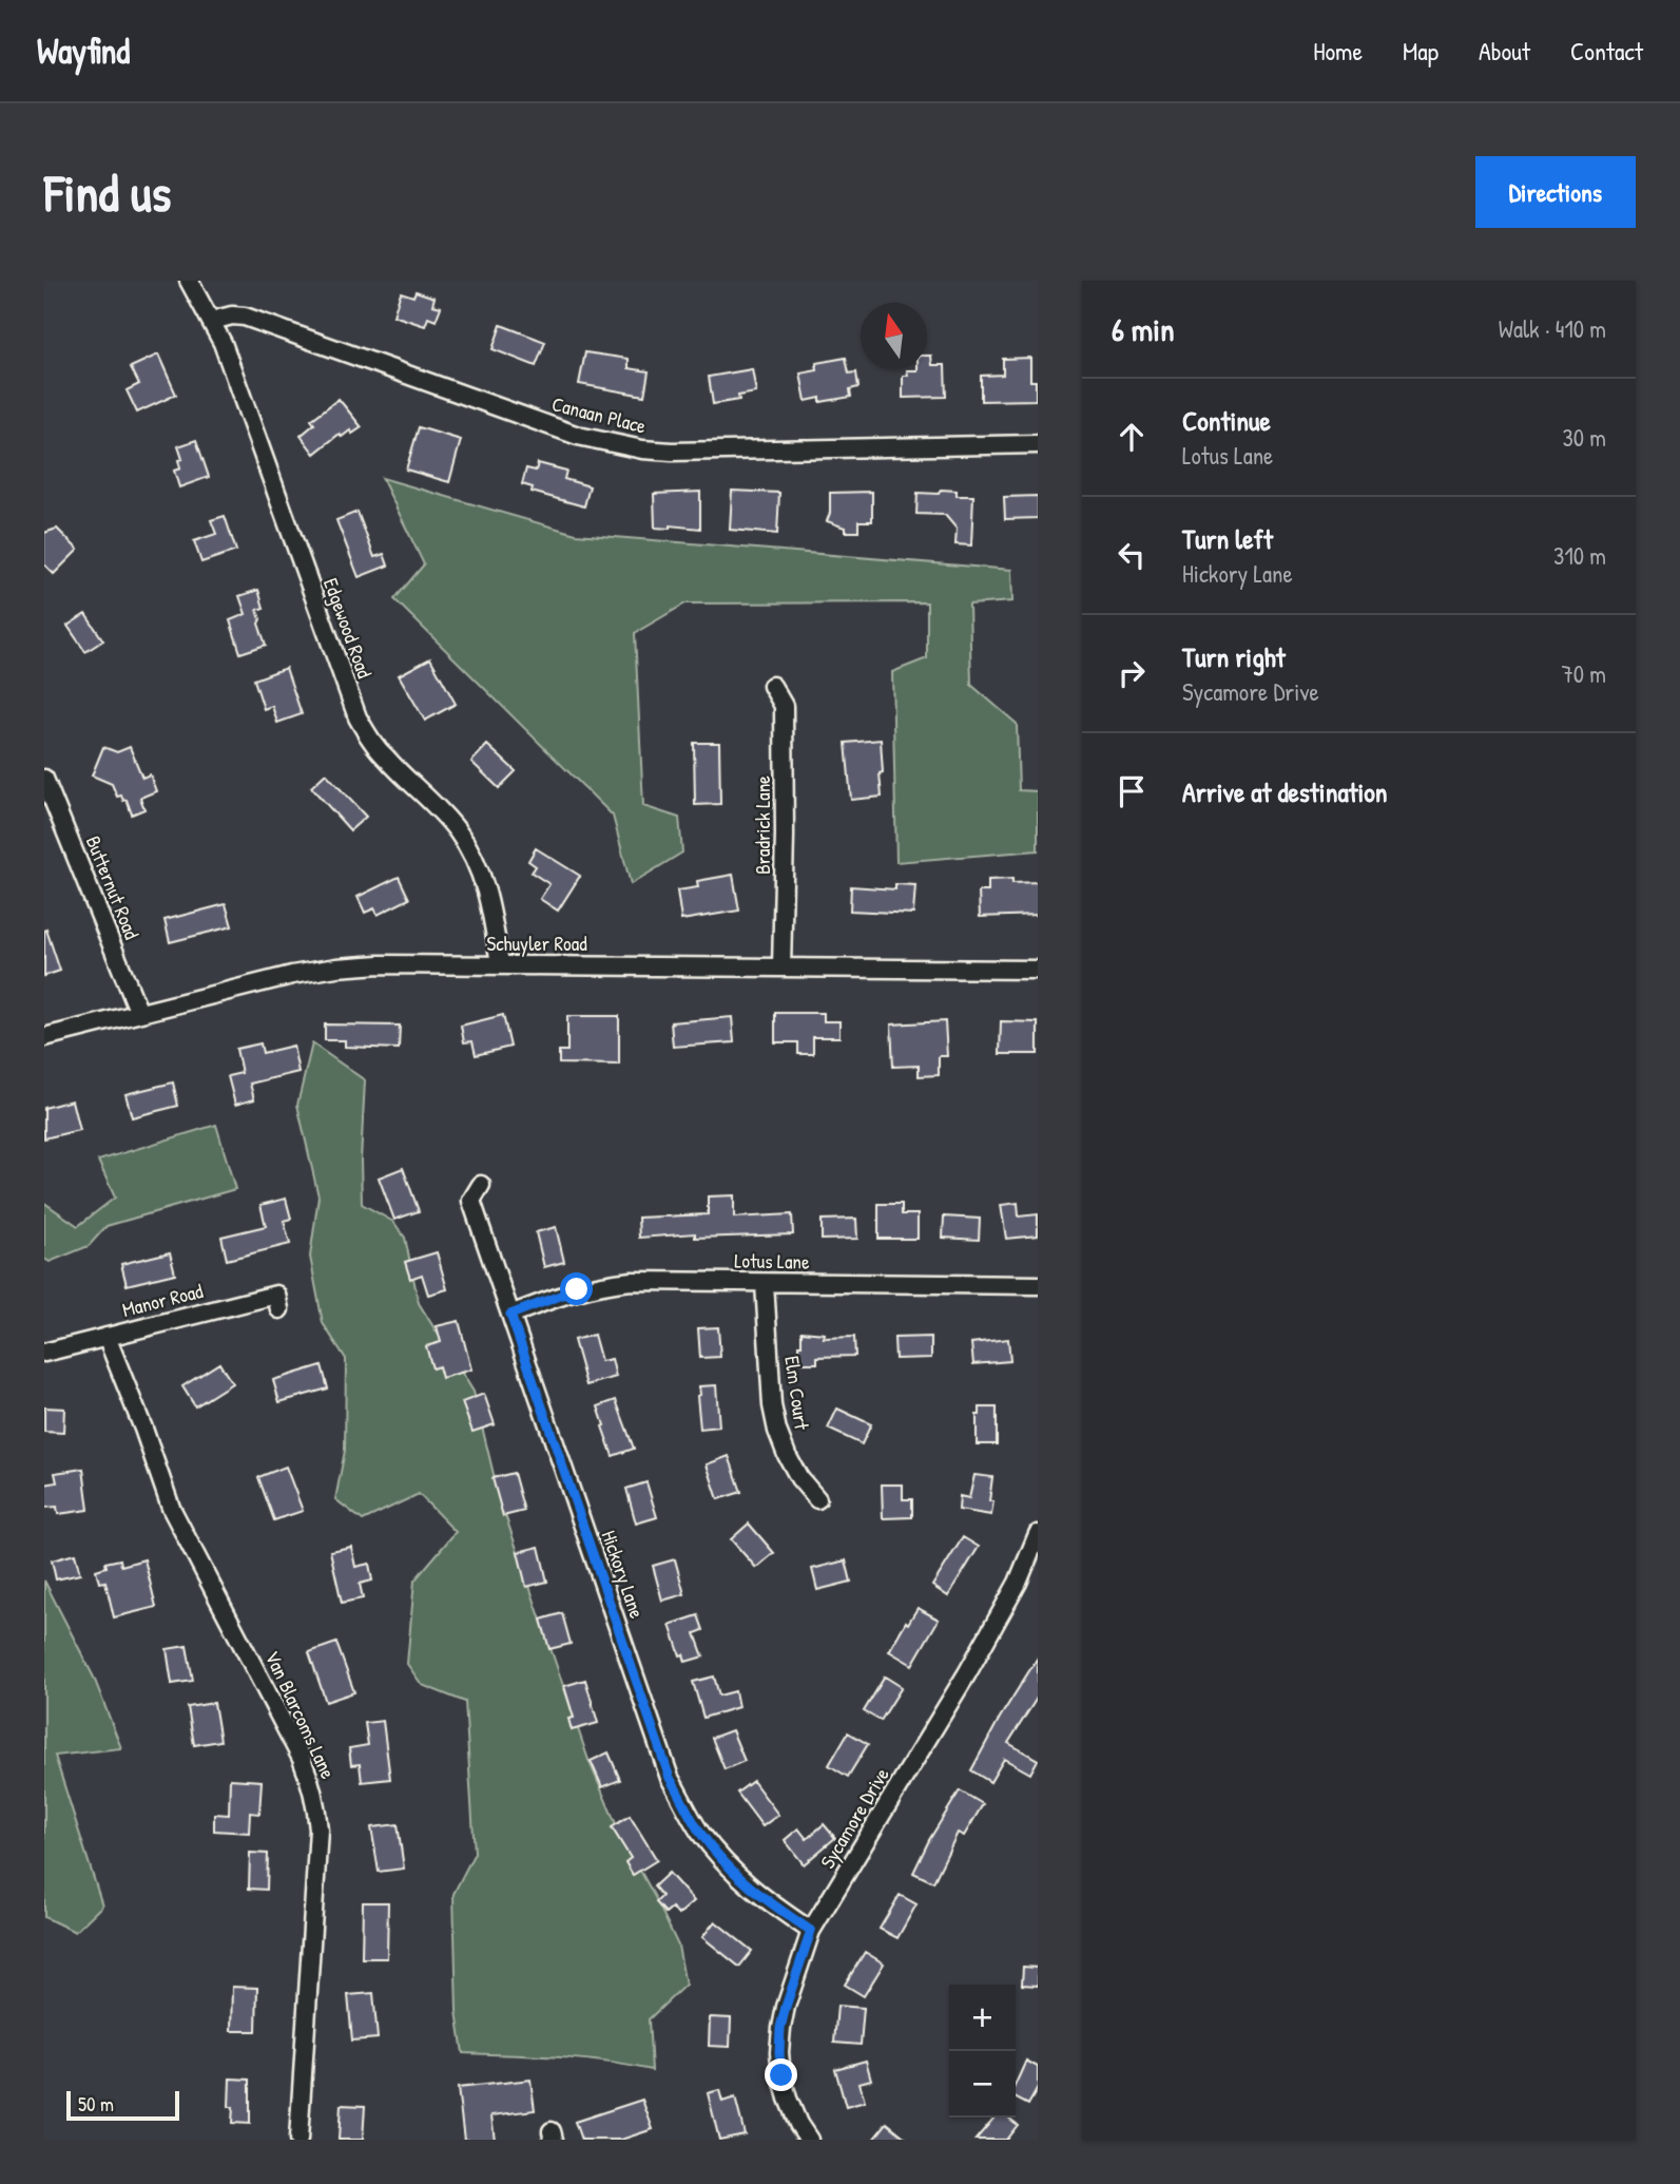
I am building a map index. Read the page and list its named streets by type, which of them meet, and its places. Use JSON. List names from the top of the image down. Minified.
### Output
{"streets":{"street":["Canaan Place","Edgewood Road","Bradrick Lane","Butternut Road","Schuyler Road","Lotus Lane","Manor Road","Elm Court","Hickory Lane","Van Blarcoms Lane","Sycamore Drive"]},"crossings":[["Canaan Place","Edgewood Road"],["Edgewood Road","Schuyler Road"],["Bradrick Lane","Schuyler Road"],["Butternut Road","Schuyler Road"],["Lotus Lane","Elm Court"],["Lotus Lane","Hickory Lane"],["Manor Road","Van Blarcoms Lane"],["Hickory Lane","Sycamore Drive"]],"scale_bar":"50 m","north":"top","page":{"header":"Wayfind","nav":["Home","Map","About","Contact"],"buttons":"Directions","title":"Find us","heading":["6 min","Walk · 410 m"],"list":[["Continue","Lotus Lane","30 m"],["Turn left","Hickory Lane","310 m"],["Turn right","Sycamore Drive","70 m"],"Arrive at destination"],"map_buttons":["+","−"],"scale":"50 m"}}
